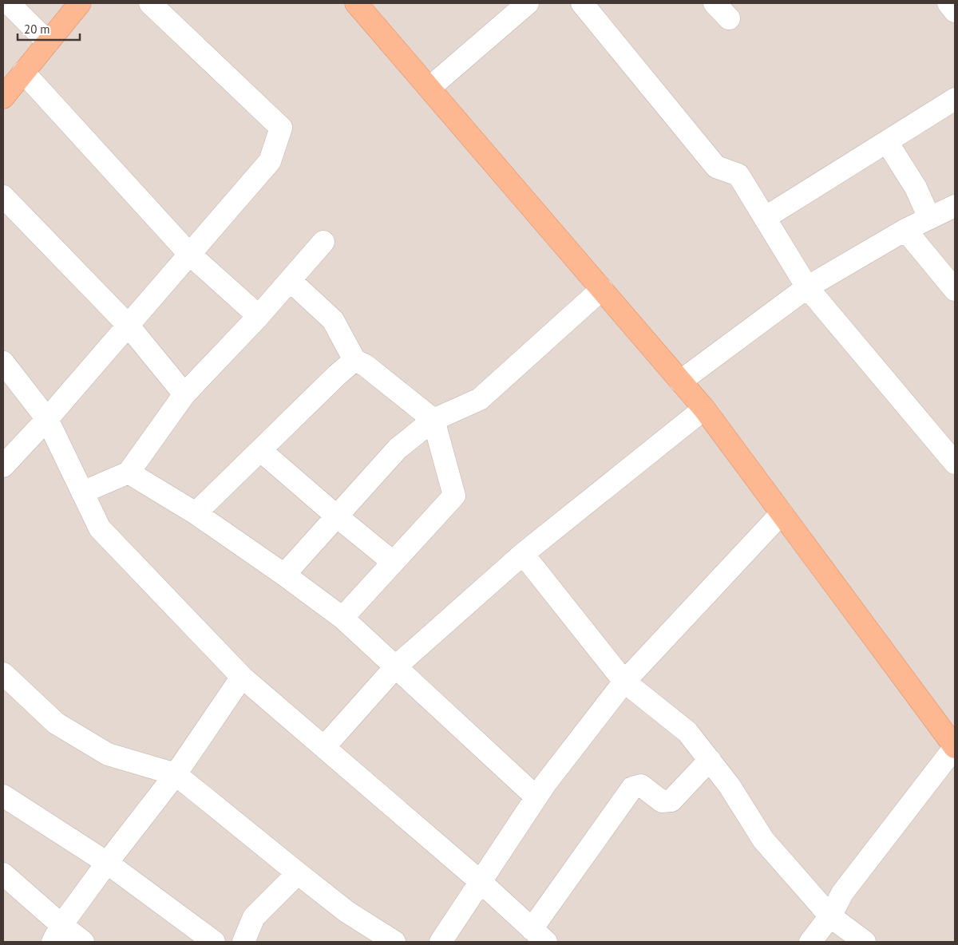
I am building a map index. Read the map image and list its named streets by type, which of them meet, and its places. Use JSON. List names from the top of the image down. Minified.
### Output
{"scale_bar":"20 m"}
